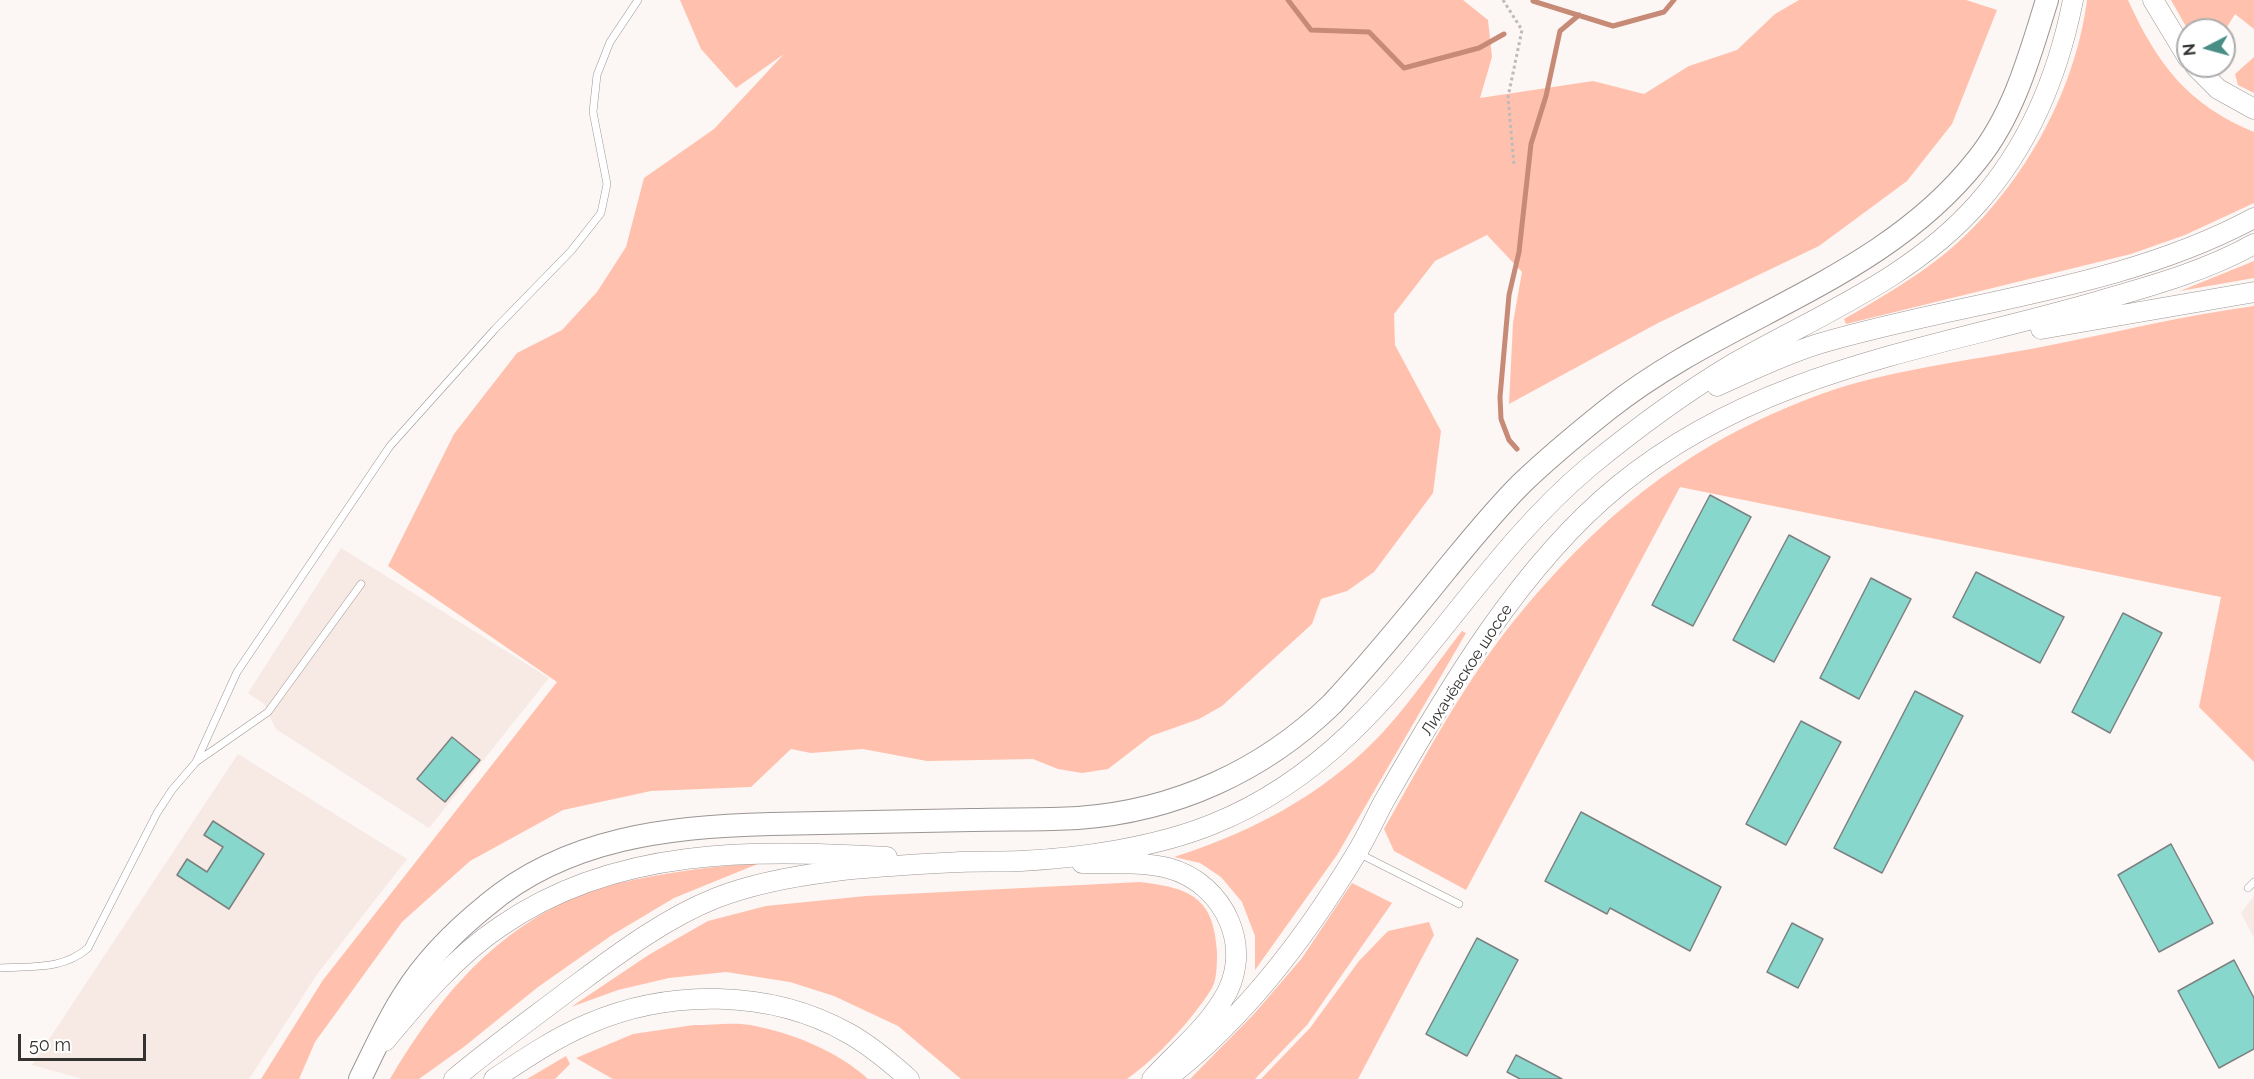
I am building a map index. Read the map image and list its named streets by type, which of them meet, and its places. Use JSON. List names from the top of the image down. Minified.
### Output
{"streets":{"main road":["Лихачёвское шоссе"]},"scale_bar":"50 m","north":"left"}
